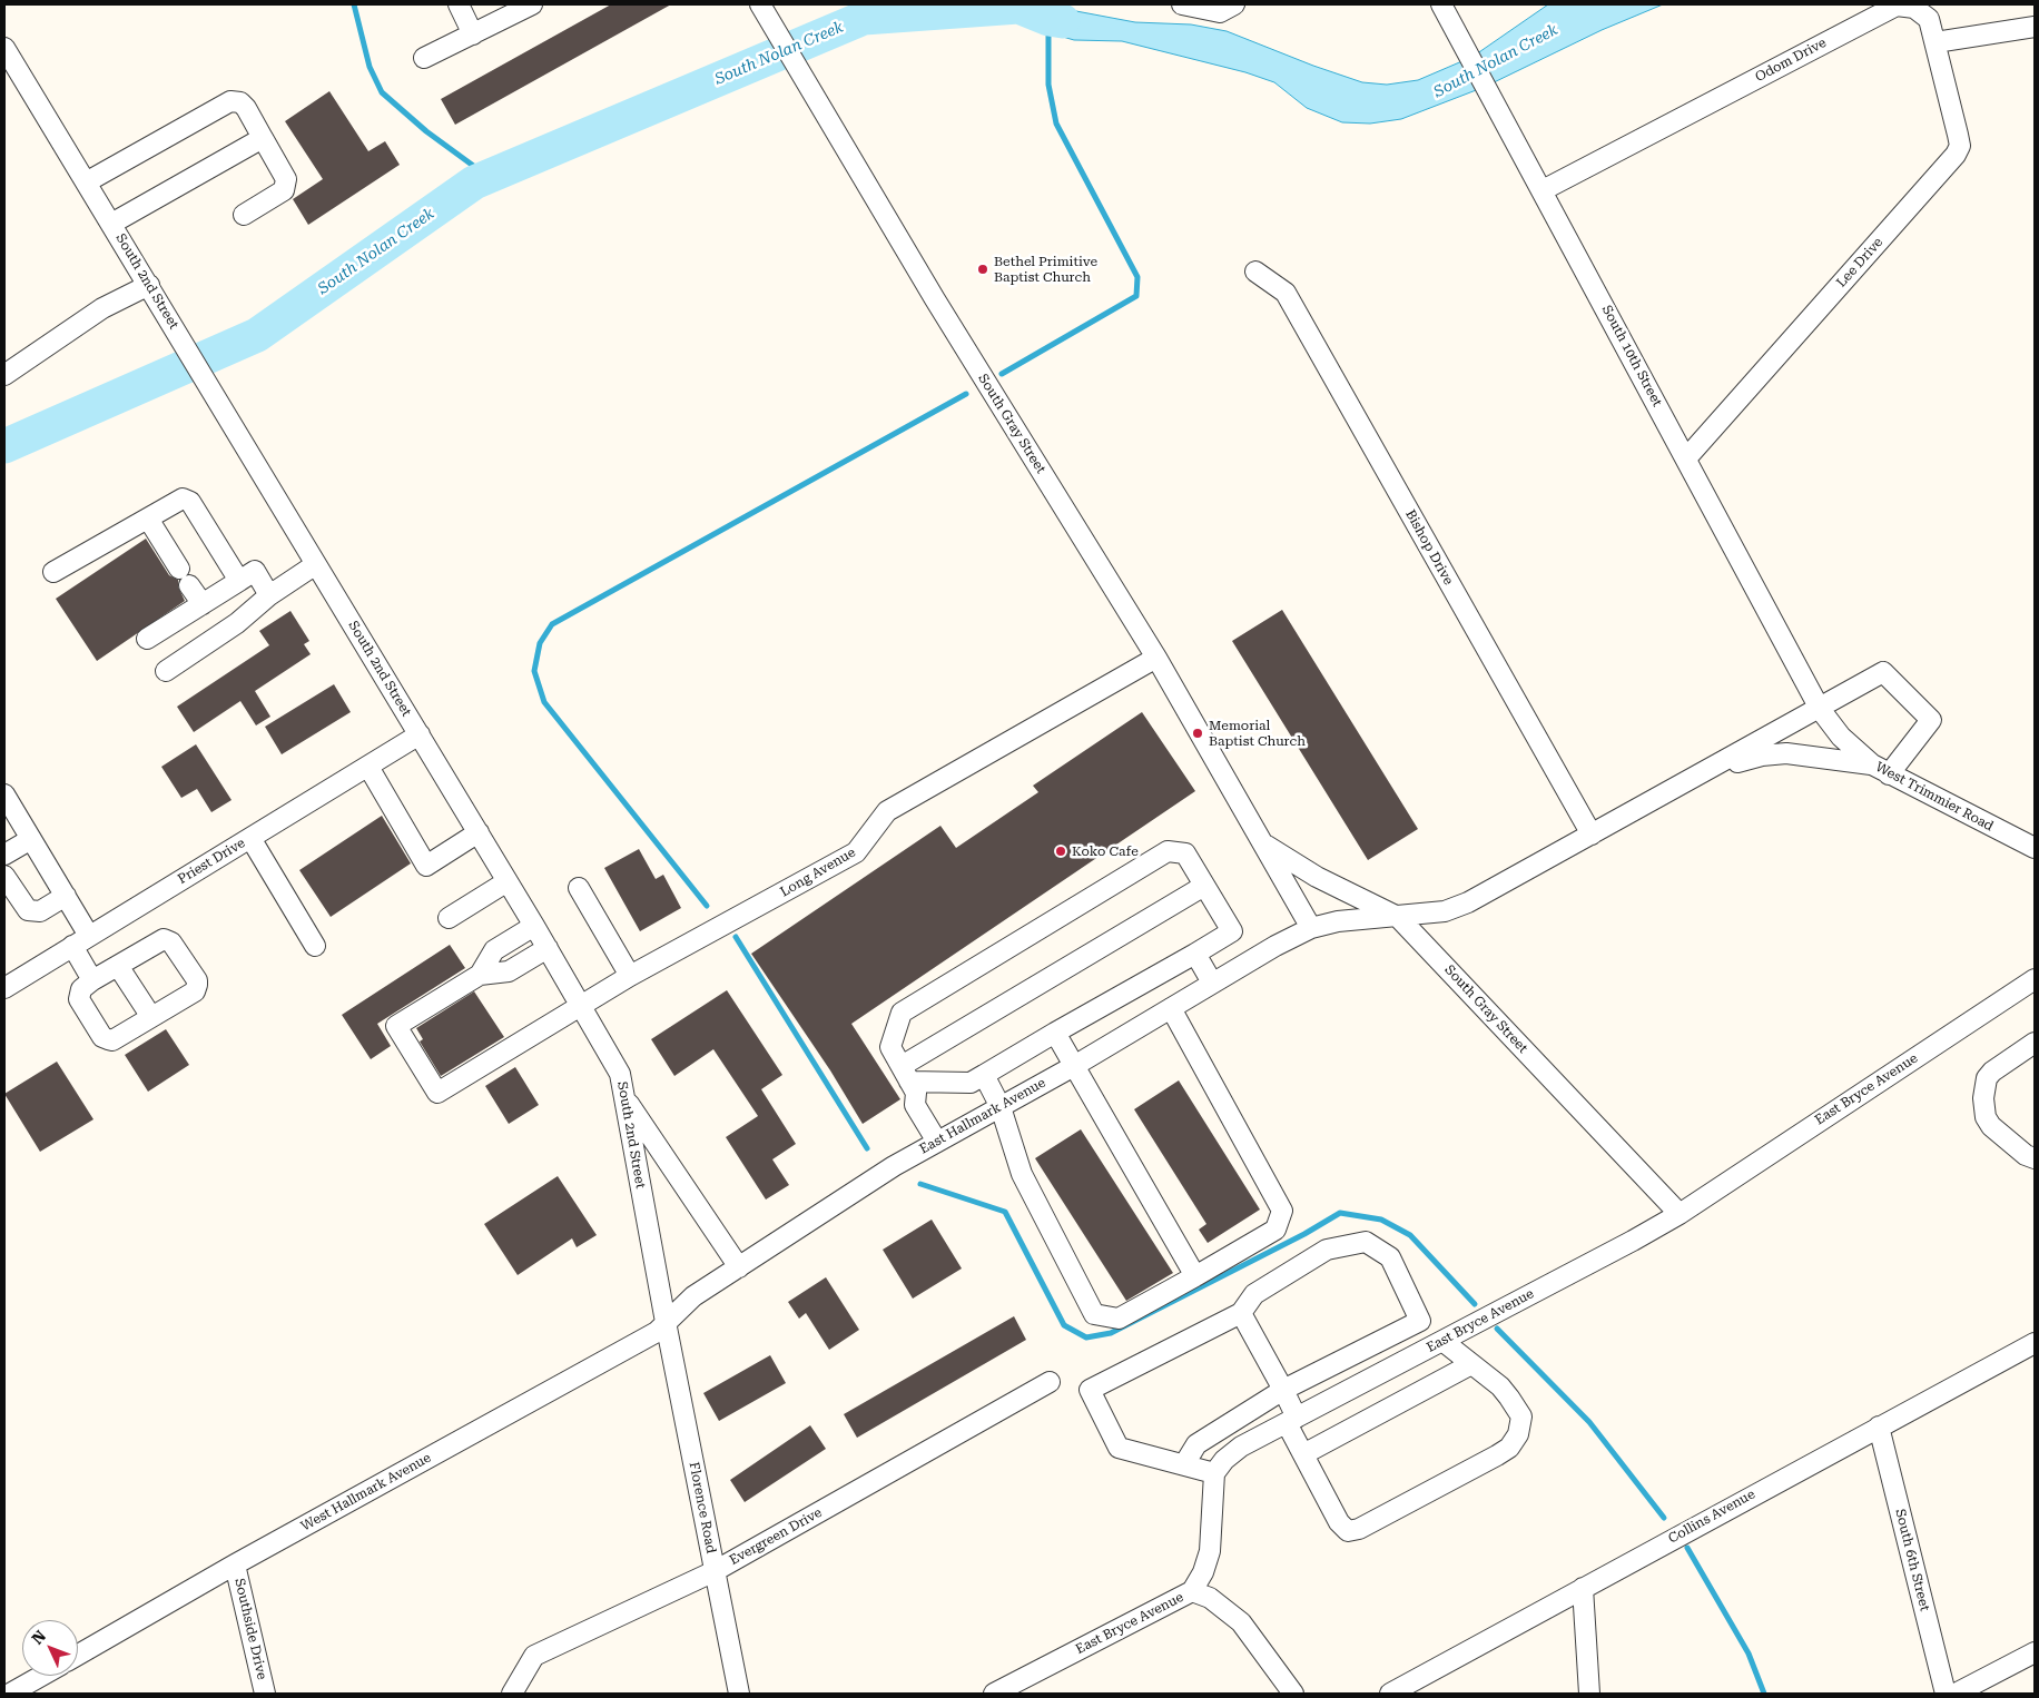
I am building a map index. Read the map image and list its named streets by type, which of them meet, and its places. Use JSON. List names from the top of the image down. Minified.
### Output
{"streets":{"street":["Odom Drive","Lee Drive","South 2nd Street","South 10th Street","South Gray Street","Bishop Drive","West Trimmier Road","Priest Drive","Long Avenue","East Bryce Avenue","East Hallmark Avenue","West Hallmark Avenue","Florence Road","Collins Avenue","Evergreen Drive","South 6th Street","Southside Drive"]},"crossings":[["Odom Drive","Lee Drive"],["Odom Drive","South 10th Street"],["Lee Drive","South 10th Street"],["South 2nd Street","Priest Drive"],["South 2nd Street","Long Avenue"],["South 2nd Street","East Hallmark Avenue"],["South 2nd Street","West Hallmark Avenue"],["South 2nd Street","Florence Road"],["South 10th Street","West Trimmier Road"],["South Gray Street","Long Avenue"],["South Gray Street","East Bryce Avenue"],["South Gray Street","East Hallmark Avenue"],["Bishop Drive","East Hallmark Avenue"],["East Hallmark Avenue","West Hallmark Avenue"],["East Hallmark Avenue","Florence Road"],["West Hallmark Avenue","Florence Road"],["West Hallmark Avenue","Southside Drive"],["Florence Road","Evergreen Drive"],["Collins Avenue","South 6th Street"]],"water":["South Nolan Creek"],"places":["Bethel Primitive Baptist Church","Memorial Baptist Church","Koko Cafe"],"north":"top left"}
